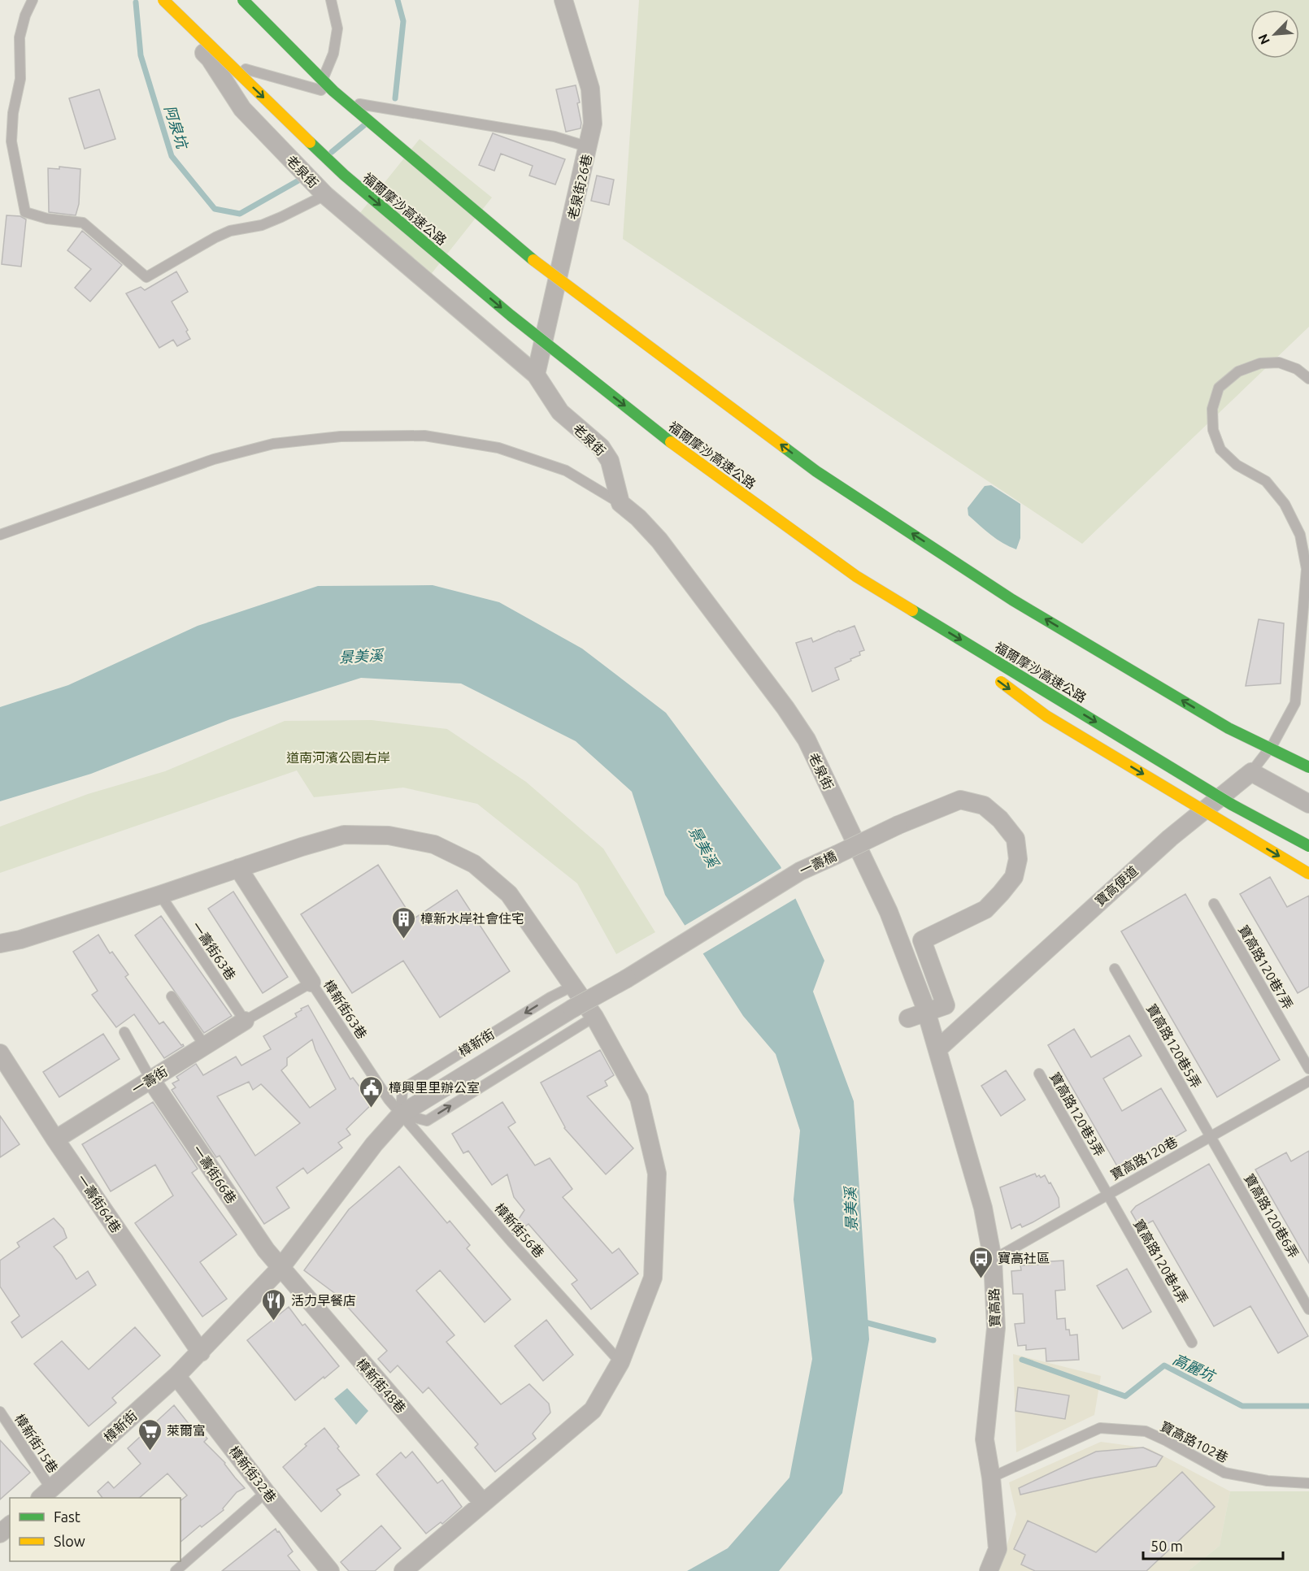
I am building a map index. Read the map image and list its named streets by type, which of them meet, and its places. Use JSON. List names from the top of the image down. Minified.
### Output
{"streets":{"highway":["福爾摩沙高速公路"],"street":["老泉街","老泉街26巷","一壽橋","寶高便道","樟新街","一壽街","一壽街66巷","一壽街64巷","寶高路","樟新街48巷","樟新街32巷"],"lane":["一壽街63巷","寶高路120巷7弄","樟新街63巷","寶高路120巷5弄","寶高路120巷3弄","寶高路120巷","寶高路120巷6弄","樟新街56巷","寶高路120巷4弄","寶高路102巷","樟新街15巷"]},"crossings":[["老泉街","老泉街26巷"],["老泉街","一壽橋"],["老泉街","寶高便道"],["老泉街","寶高路"],["一壽橋","樟新街63巷"],["一壽橋","樟新街"],["一壽橋","樟新街56巷"],["寶高便道","寶高路"],["一壽街63巷","樟新街63巷"],["一壽街63巷","一壽街"],["樟新街63巷","樟新街"],["樟新街63巷","一壽街"],["樟新街63巷","樟新街56巷"],["樟新街","一壽街66巷"],["樟新街","一壽街64巷"],["樟新街","樟新街56巷"],["樟新街","樟新街48巷"],["樟新街","樟新街15巷"],["樟新街","樟新街32巷"],["寶高路120巷5弄","寶高路120巷"],["寶高路120巷5弄","寶高路120巷6弄"],["一壽街","一壽街66巷"],["一壽街","一壽街64巷"],["寶高路120巷3弄","寶高路120巷"],["寶高路120巷3弄","寶高路120巷4弄"],["寶高路120巷","寶高路120巷6弄"],["寶高路120巷","寶高路120巷4弄"],["寶高路120巷","寶高路"],["一壽街66巷","樟新街48巷"],["寶高路","寶高路102巷"]],"water":["阿泉坑","景美溪","高麗坑"],"parks":["道南河濱公園右岸"],"places":{"building":["樟新水岸社會住宅"],"public building":["樟興里里辦公室"],"bus stop":["寶高社區"],"restaurant":["活力早餐店"],"supermarket":["萊爾富"]},"legend":["Fast","Slow"],"scale_bar":"50 m","north":"bottom left"}
